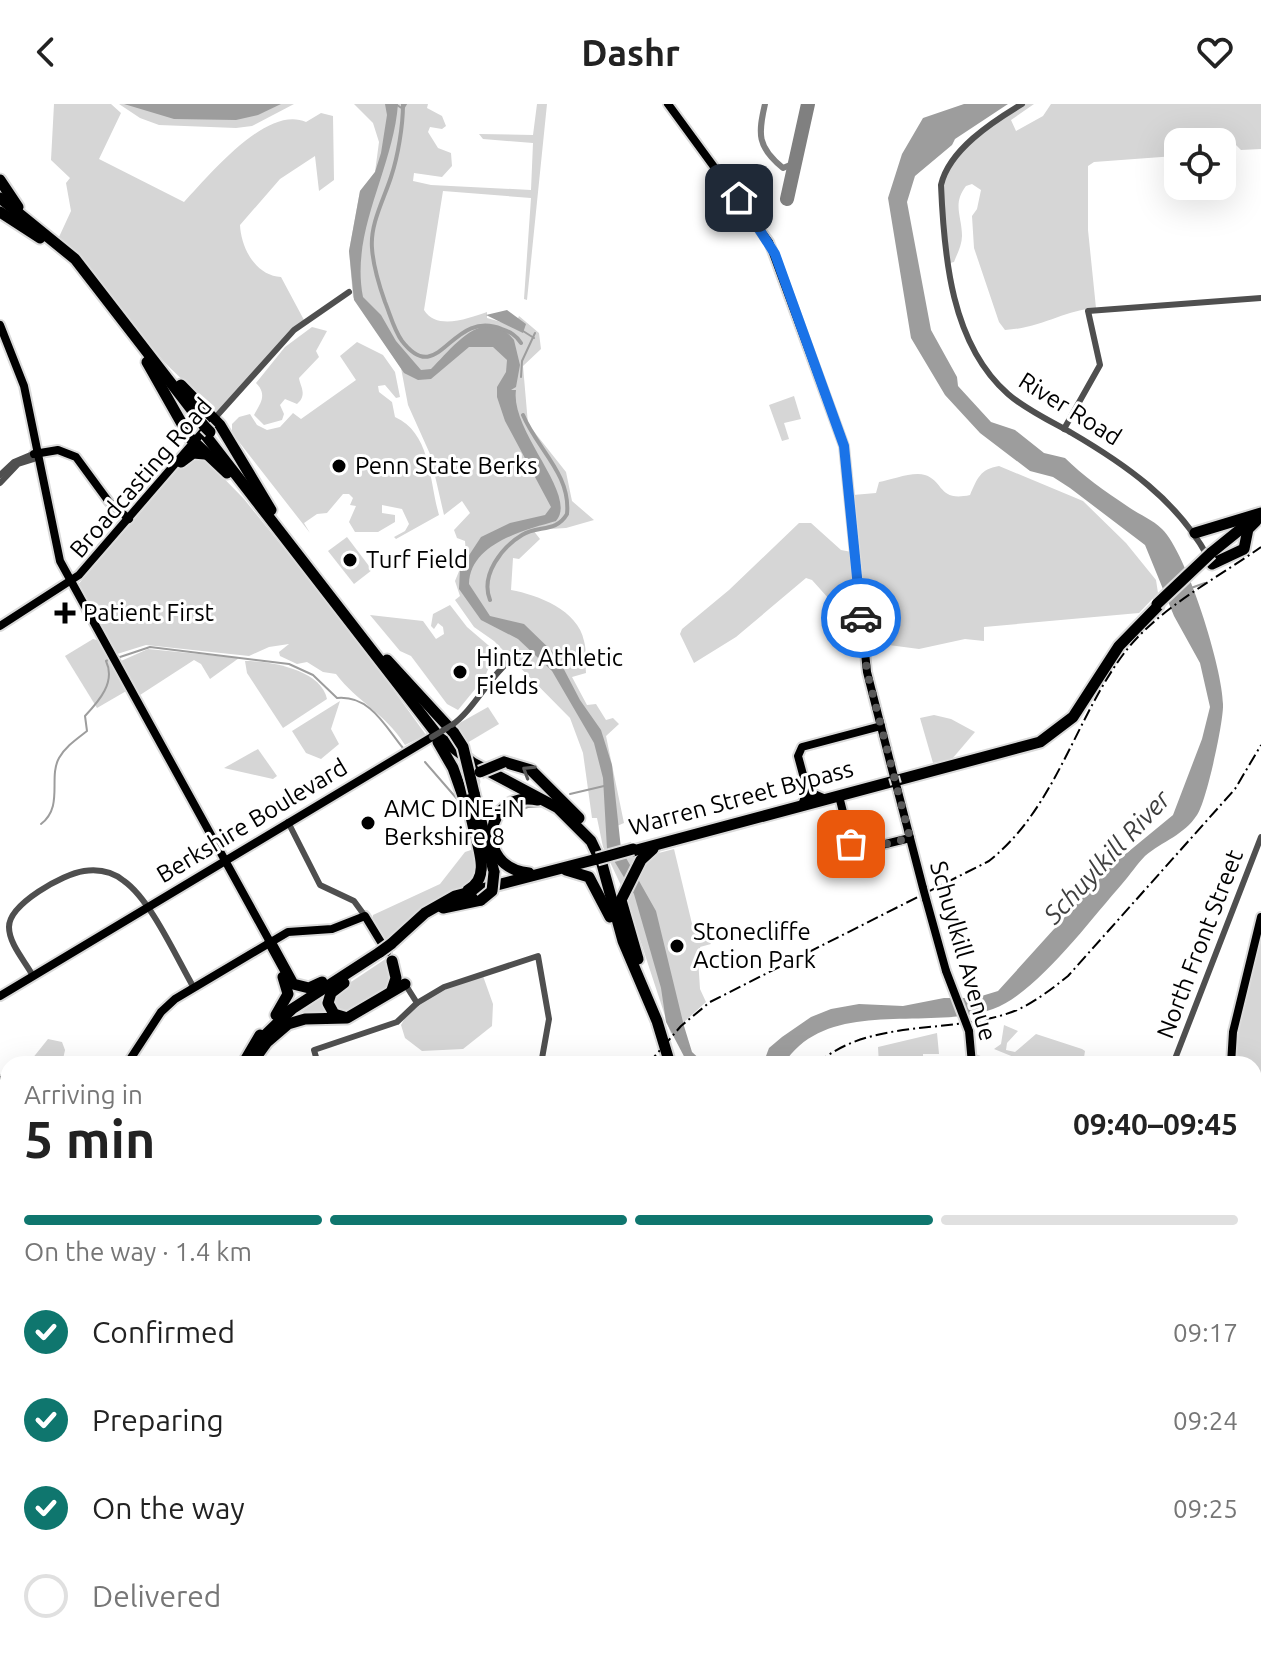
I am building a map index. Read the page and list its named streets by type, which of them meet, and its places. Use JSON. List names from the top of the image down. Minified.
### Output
{"streets":{"highway":["Warren Street Bypass"],"main road":["Broadcasting Road","Berkshire Boulevard","Schuylkill Avenue"],"street":["River Road","North Front Street"]},"crossings":[["River Road","Warren Street Bypass"]],"water":["Schuylkill River"],"places":{"other":["Penn State Berks","Turf Field","Hintz Athletic Fields","AMC DINE-IN Berkshire 8","Stonecliffe Action Park"],"health":["Patient First"]},"page":{"header":"Dashr","heading":["5 min","Arriving in","09:40–09:45"],"bar":"On the way · 1.4 km","list":[["Confirmed","09:17"],["Preparing","09:24"],["On the way","09:25"],"Delivered"]}}
